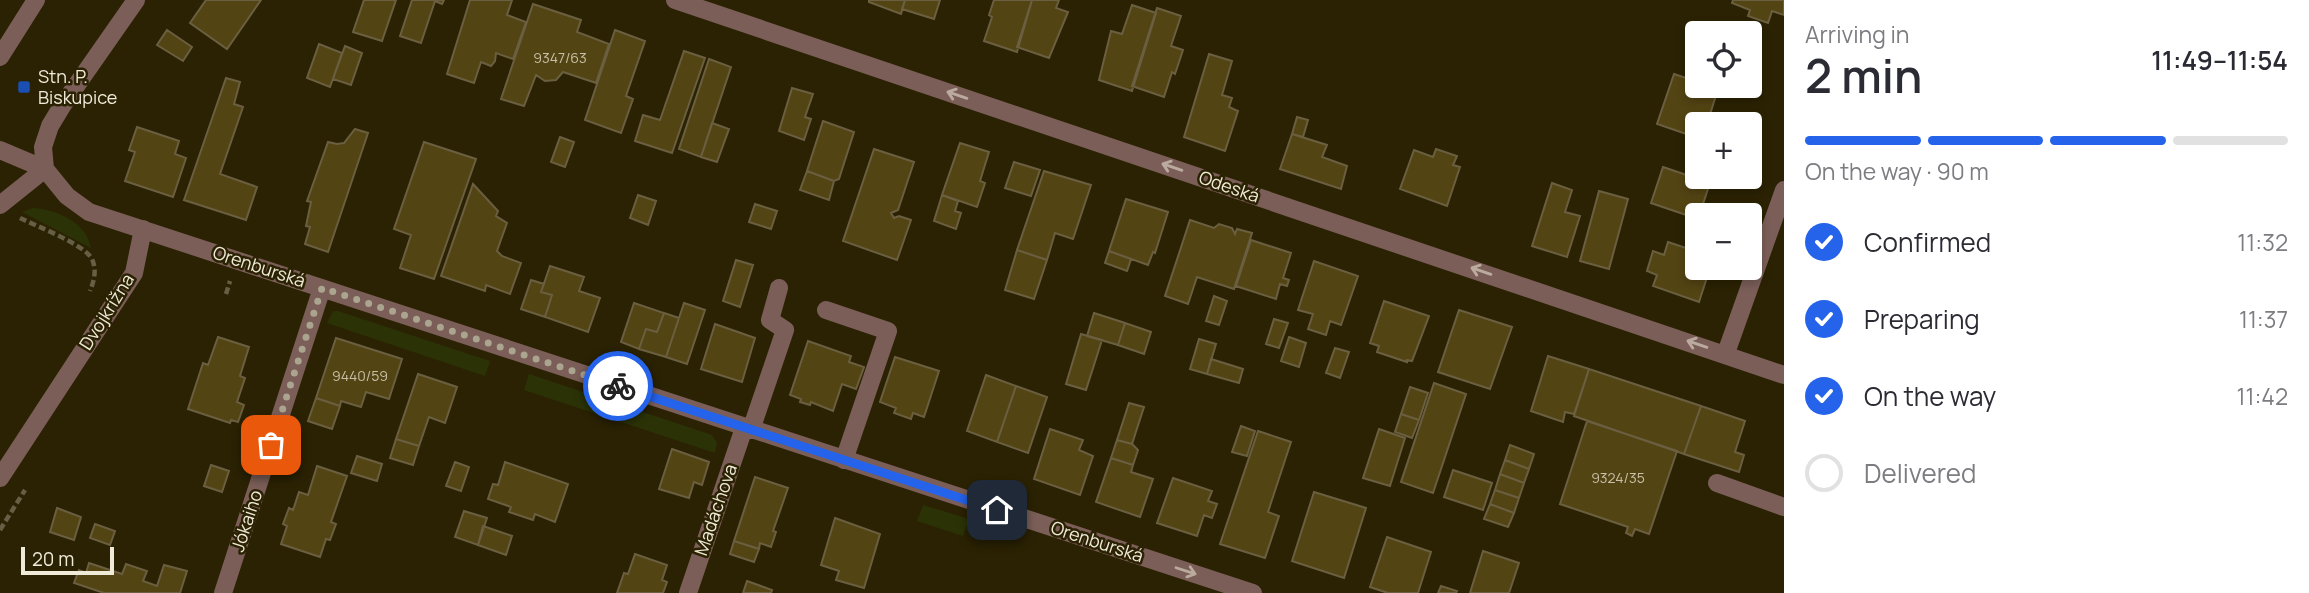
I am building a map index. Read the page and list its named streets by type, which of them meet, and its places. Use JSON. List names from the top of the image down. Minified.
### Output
{"streets":{"street":["Odeská","Orenburská","Dvojkrížna","Madáchova","Jókaiho"]},"crossings":[["Orenburská","Dvojkrížna"],["Orenburská","Madáchova"],["Orenburská","Jókaiho"]],"one_way":["Odeská","Orenburská"],"places":{"transit":["Stn. P. Biskupice"]},"house_numbers":["9347/63","9440/59","9324/35"],"scale_bar":"20 m","page":{"heading":["2 min","Arriving in","11:49–11:54"],"map_buttons":["+","−"],"bar":"On the way · 90 m","list":[["Confirmed","11:32"],["Preparing","11:37"],["On the way","11:42"],"Delivered"],"scale":"20 m"}}
